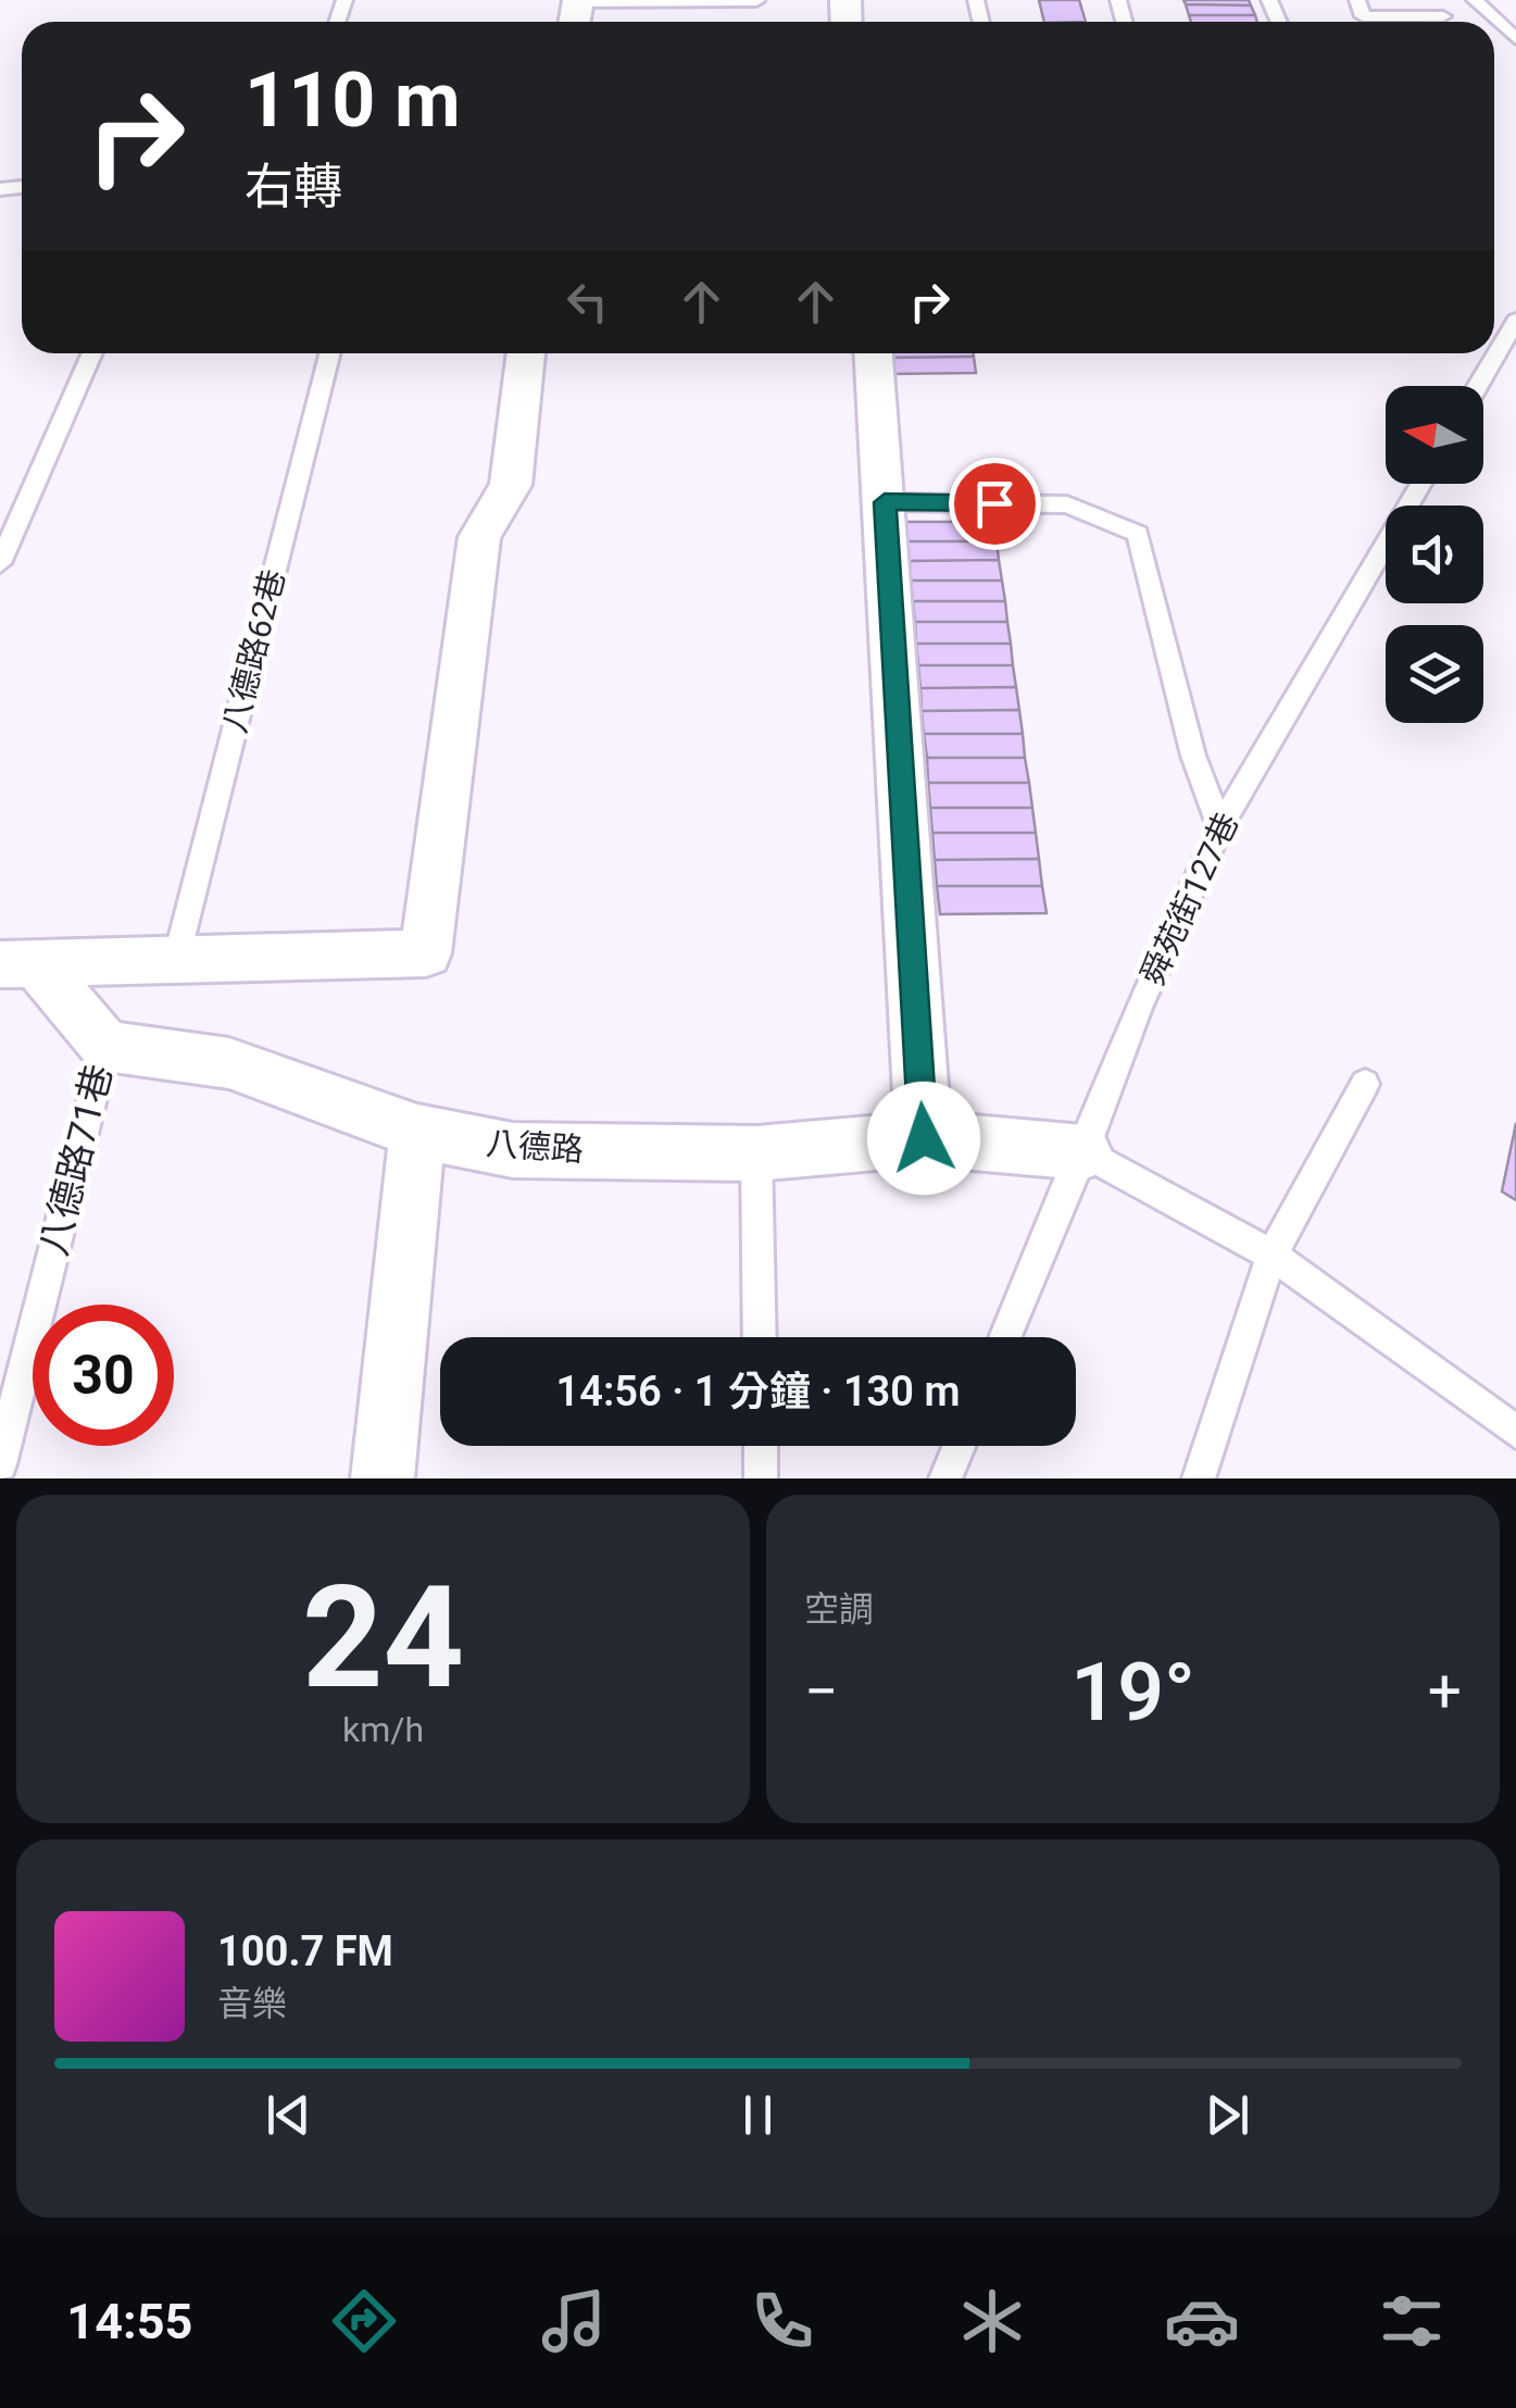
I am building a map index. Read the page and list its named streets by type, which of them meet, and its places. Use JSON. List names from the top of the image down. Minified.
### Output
{"streets":{"street":["八德路"],"lane":["八德路62巷","舜苑街127巷","八德路71巷"]},"crossings":[["舜苑街127巷","八德路"],["八德路","八德路71巷"]],"north":"left","page":{"turn":["110 m","右轉"],"limit":"30","trip":"14:56 · 1 分鐘 · 130 m","tile":[["24","km/h"],"空調"],"heat":["−","19°","+"],"song":["100.7 FM","音樂"],"tabs":"14:55"}}
